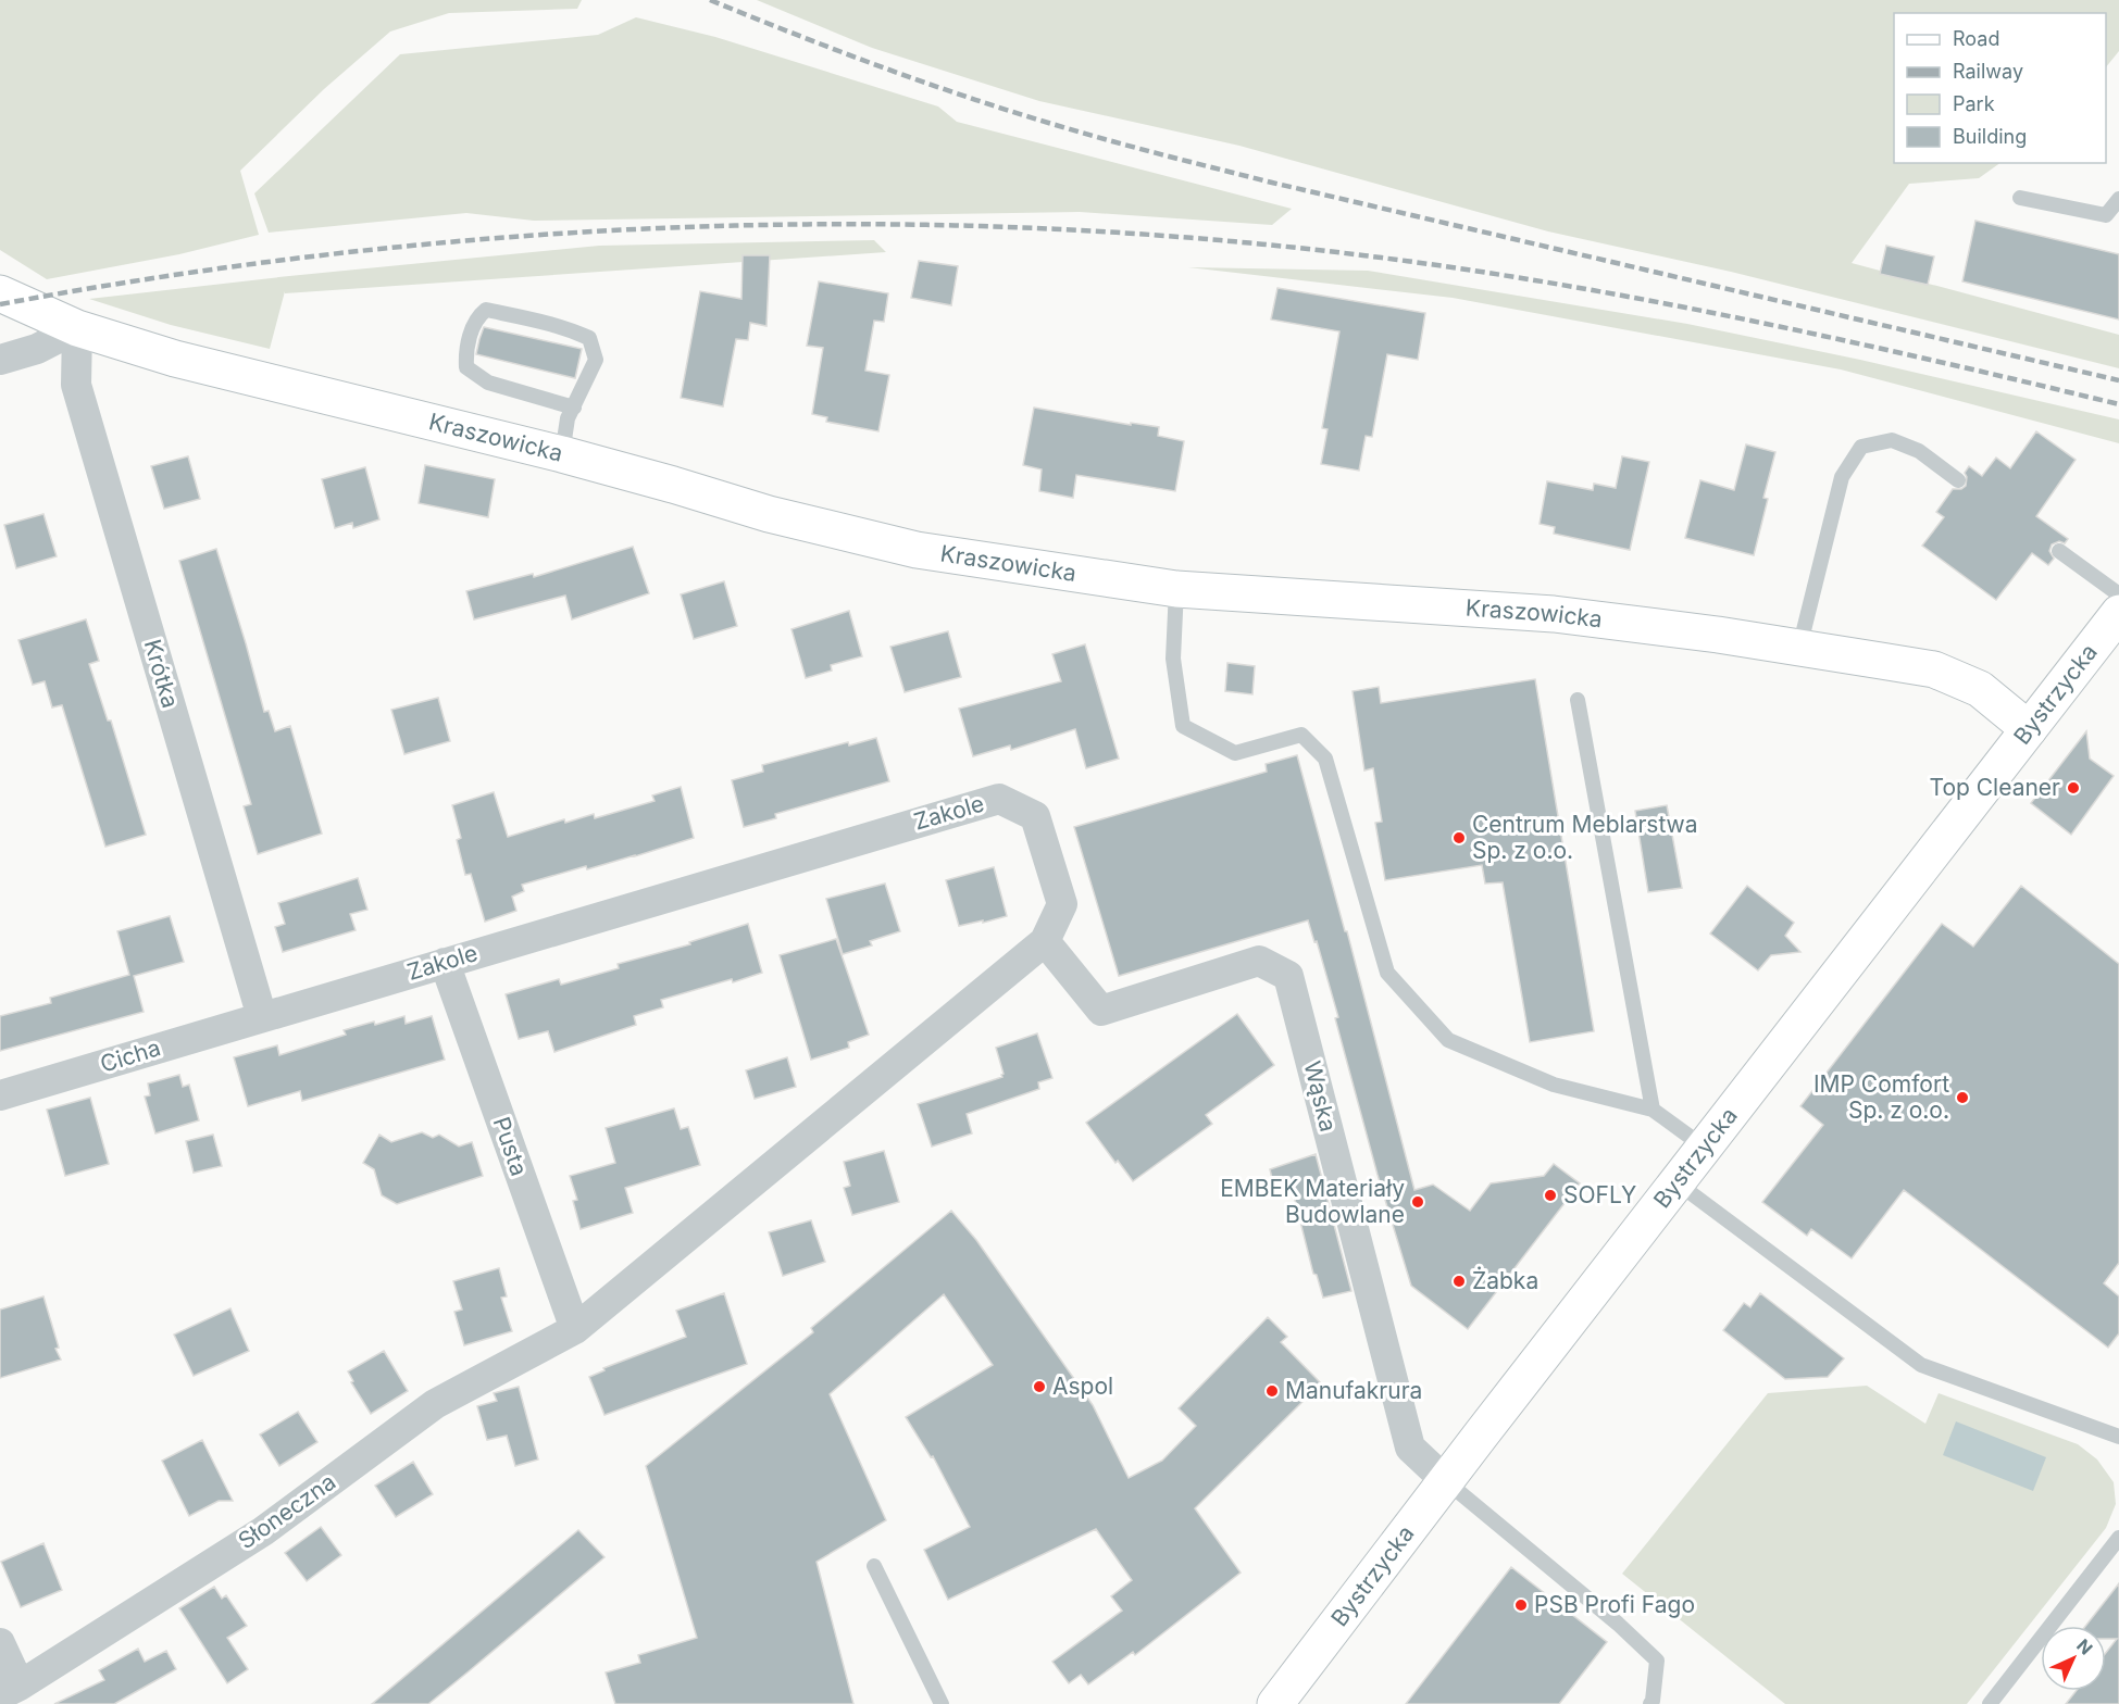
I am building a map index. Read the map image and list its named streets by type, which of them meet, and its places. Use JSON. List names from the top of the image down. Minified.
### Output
{"streets":{"street":["Kraszowicka","Krótka","Bystrzycka","Zakole","Cicha","Wąska","Pusta","Słoneczna"]},"crossings":[["Kraszowicka","Krótka"],["Kraszowicka","Bystrzycka"],["Krótka","Zakole"],["Krótka","Cicha"],["Bystrzycka","Wąska"],["Zakole","Cicha"],["Zakole","Wąska"],["Zakole","Pusta"],["Zakole","Słoneczna"],["Pusta","Słoneczna"]],"places":["Top Cleaner","Centrum Meblarstwa Sp. z o.o.","IMP Comfort Sp. z o.o.","SOFLY","EMBEK Materiały Budowlane","Żabka","Aspol","Manufakrura","PSB Profi Fago"],"legend":["Road","Railway","Park","Building"],"north":"top right"}
